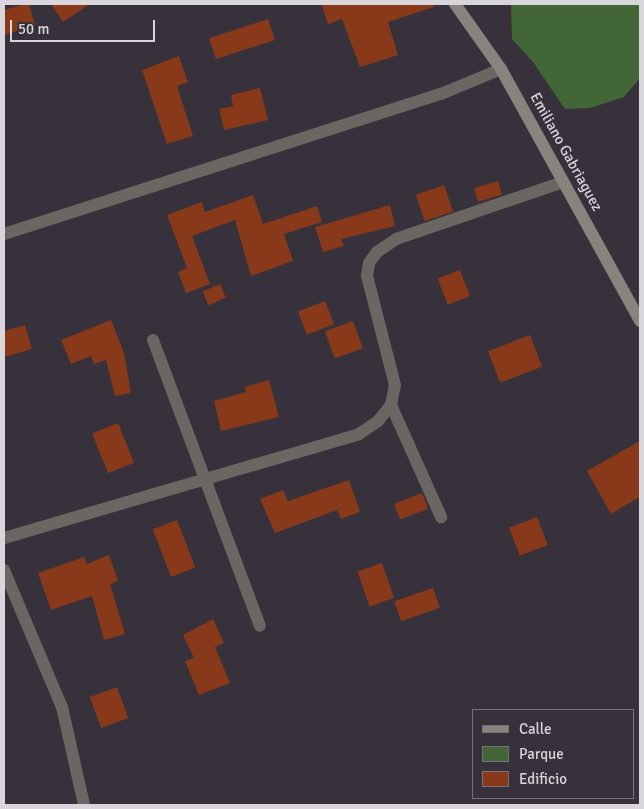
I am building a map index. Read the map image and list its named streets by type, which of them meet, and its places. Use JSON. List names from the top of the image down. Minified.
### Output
{"streets":{"main road":["Emiliano Gabriaguez"]},"legend":["Calle","Parque","Edificio"],"scale_bar":"50 m"}
